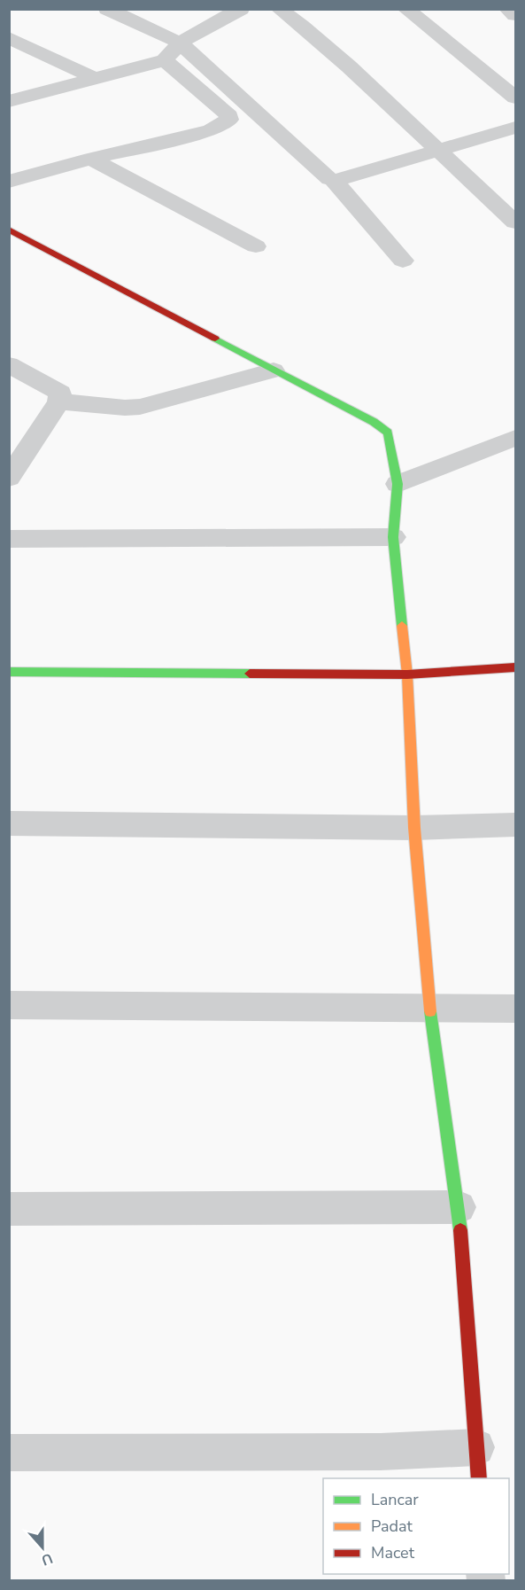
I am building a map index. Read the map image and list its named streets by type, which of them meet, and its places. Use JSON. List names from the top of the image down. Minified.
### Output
{"legend":["Lancar","Padat","Macet"],"north":"bottom"}
